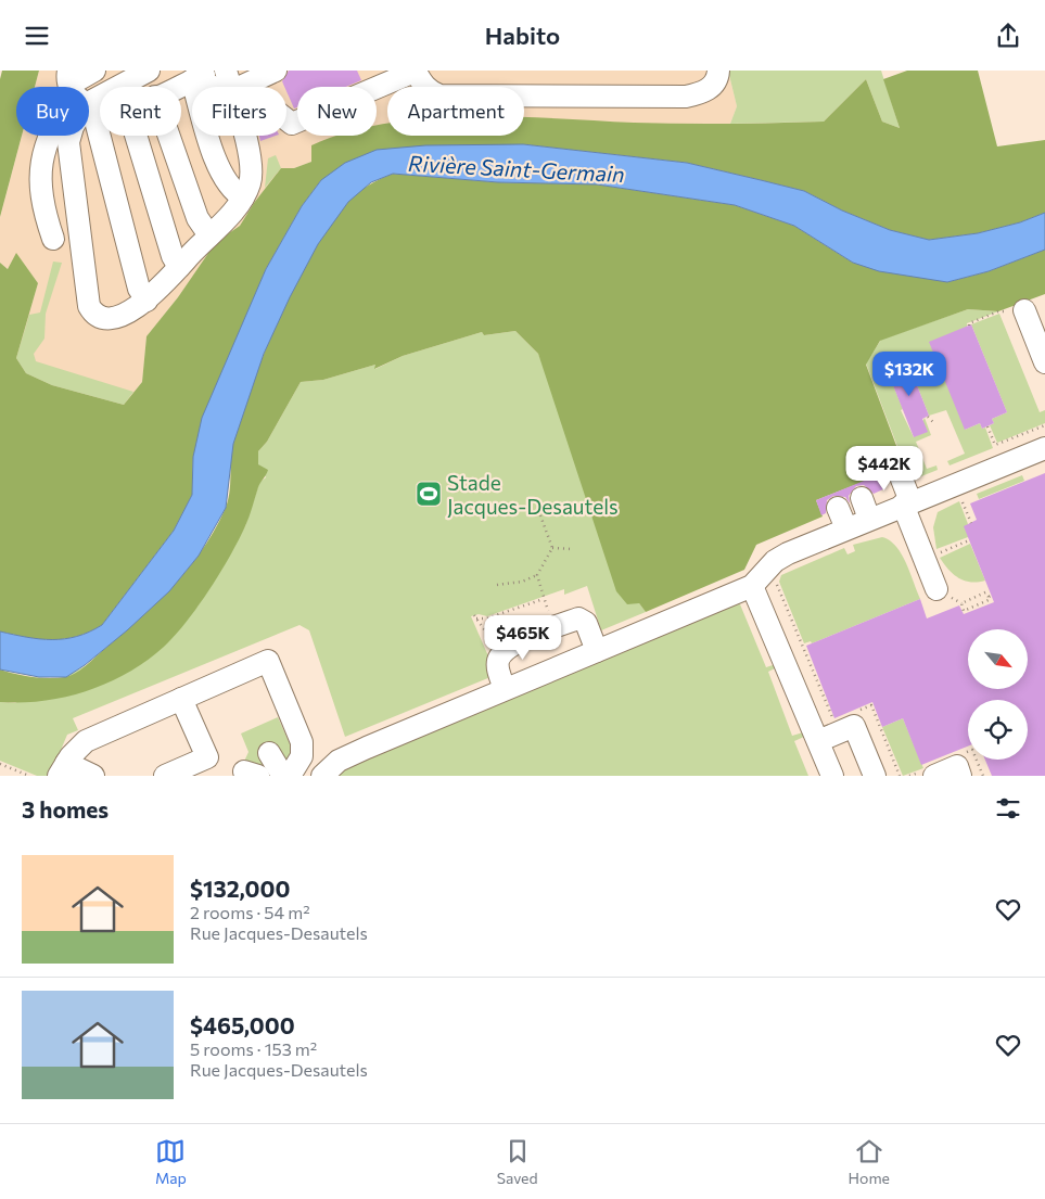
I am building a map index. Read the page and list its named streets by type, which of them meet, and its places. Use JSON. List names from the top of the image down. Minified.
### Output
{"water":["Rivière Saint-Germain"],"places":{"sports":["Stade Jacques-Desautels"]},"north":"bottom right","page":{"header":"Habito","chip":["Buy","Rent","Filters","New","Apartment"],"price":["$132K","$442K","$465K"],"heading":"3 homes","list":[{"name":"$132,000","note":"2 rooms · 54 m² · Rue Jacques-Desautels"},{"name":"$465,000","note":"5 rooms · 153 m² · Rue Jacques-Desautels"}],"tabs":["Map","Saved","Home"]}}
